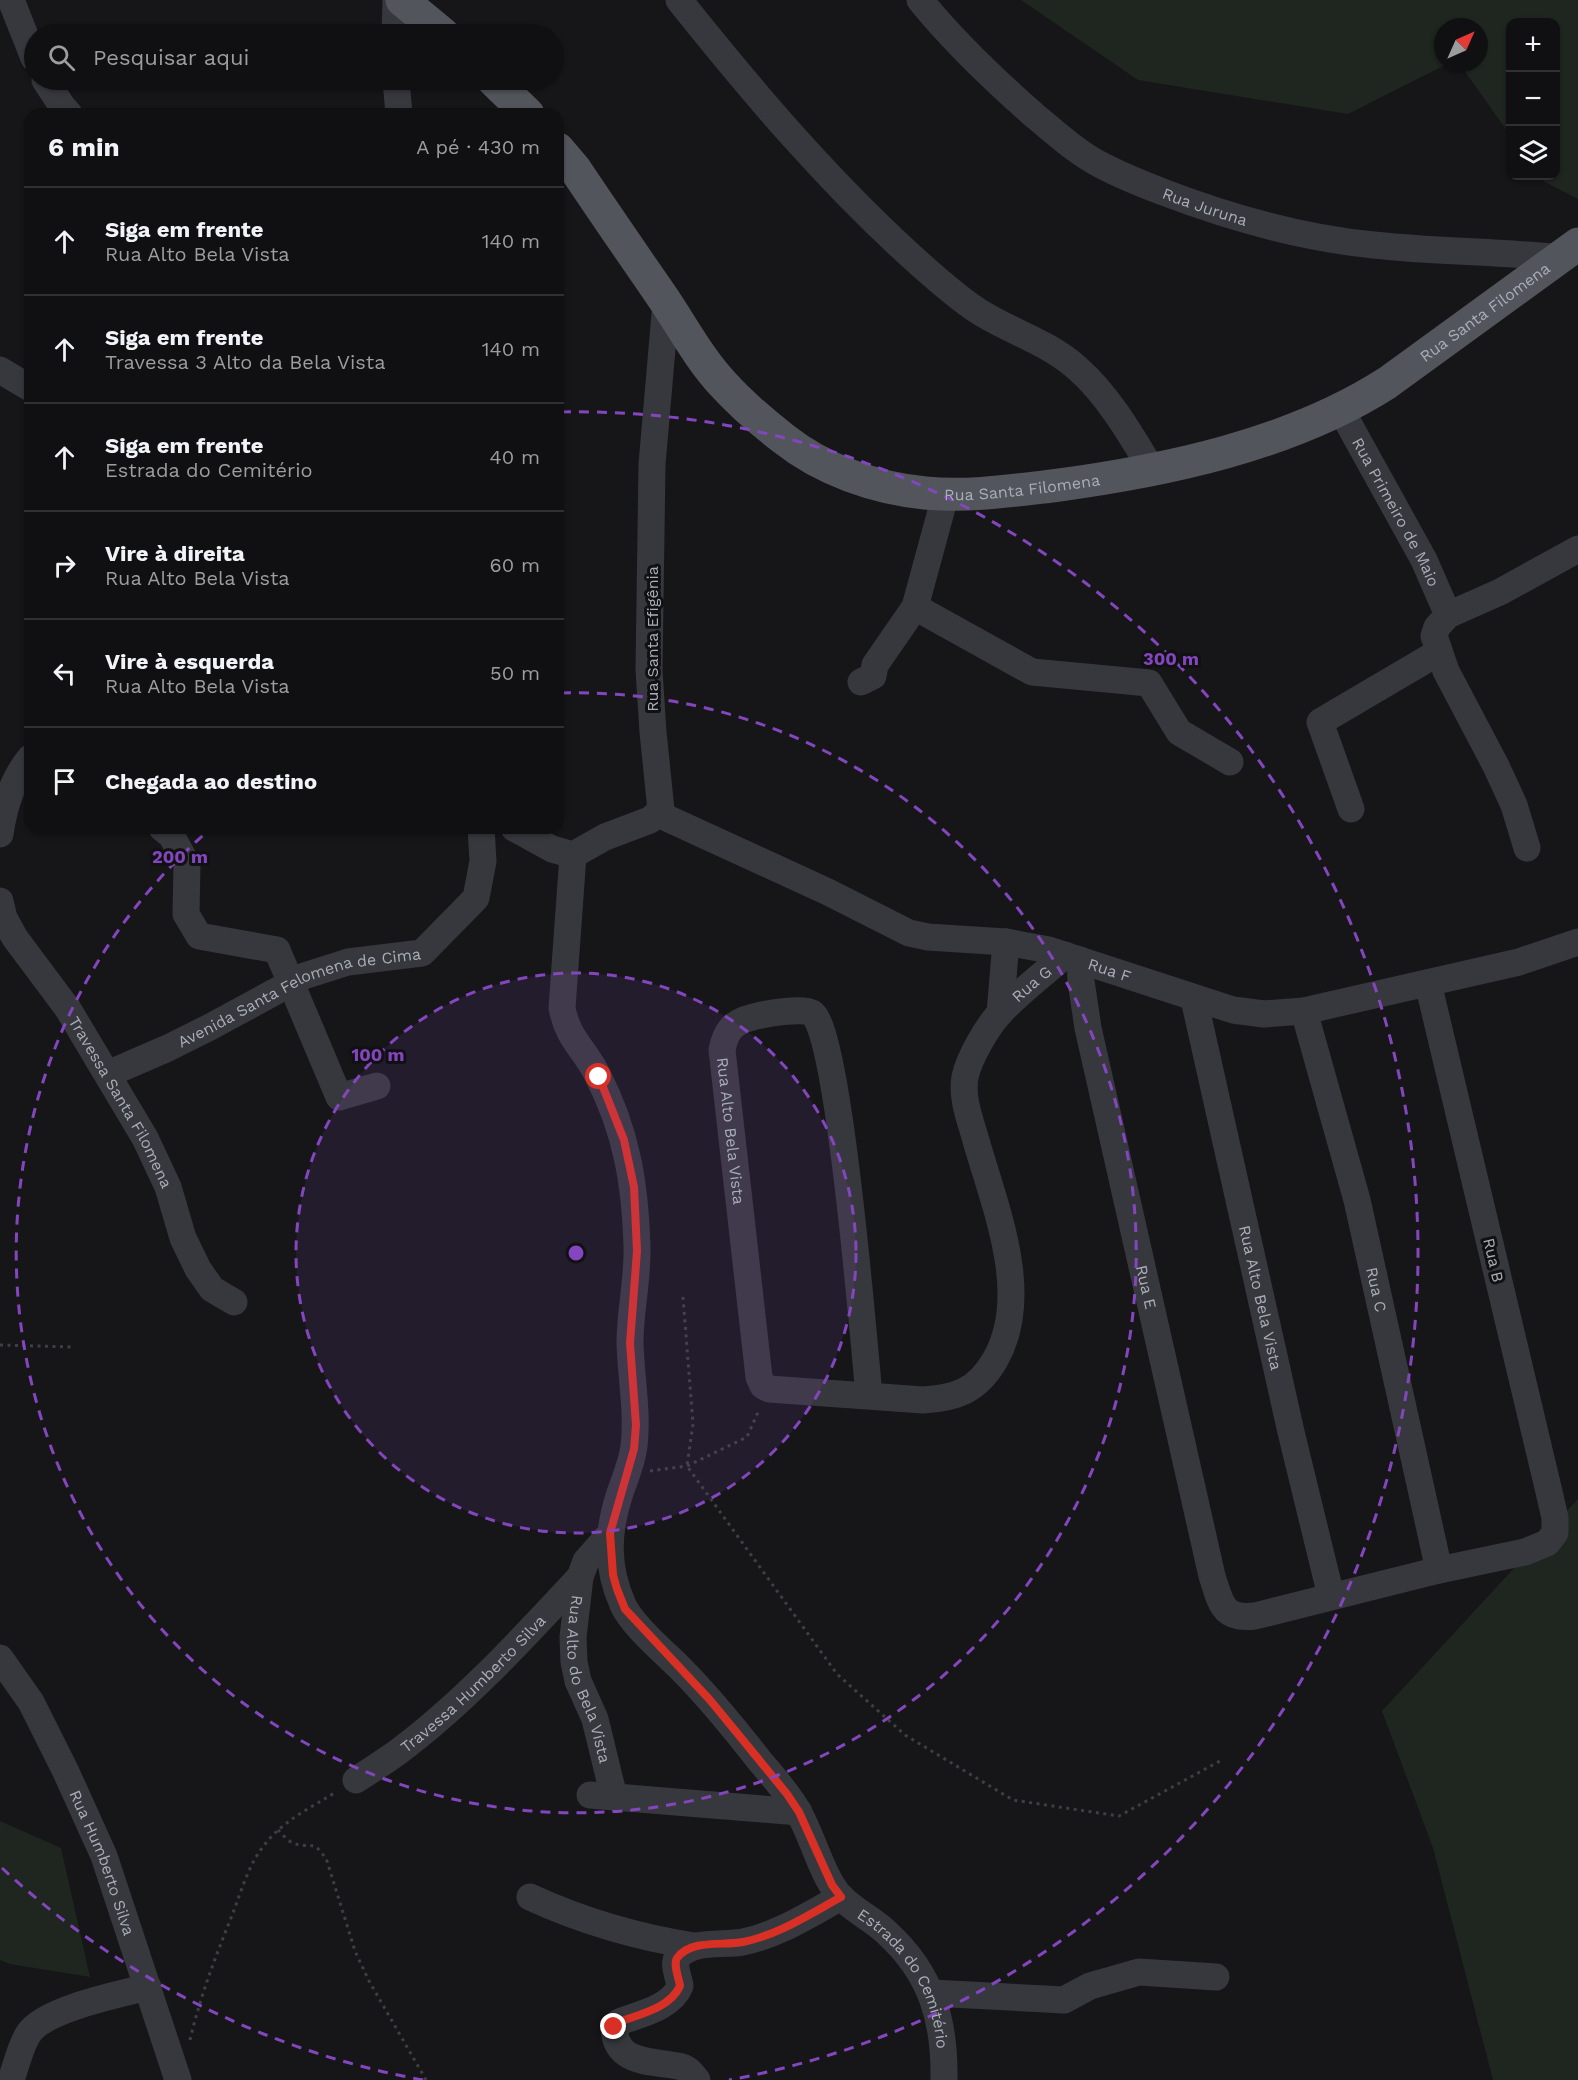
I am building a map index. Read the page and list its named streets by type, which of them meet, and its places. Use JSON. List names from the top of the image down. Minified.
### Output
{"streets":{"main road":["Rua Santa Filomena"],"street":["Rua Juruna","Rua Primeiro de Maio","Rua Santa Efigênia","Rua F","Rua G","Avenida Santa Felomena de Cima","Travessa Santa Filomena","Rua Alto Bela Vista","Rua B","Rua E","Rua C","Rua Alto do Bela Vista","Travessa Humberto Silva","Rua Humberto Silva","Estrada do Cemitério"]},"crossings":[["Rua Juruna","Rua Santa Filomena"],["Rua Santa Filomena","Rua Primeiro de Maio"],["Rua Santa Filomena","Rua Santa Efigênia"],["Rua Santa Efigênia","Rua F"],["Rua F","Rua G"],["Rua F","Rua Alto Bela Vista"],["Rua F","Rua B"],["Rua F","Rua E"],["Rua F","Rua C"],["Rua G","Rua E"],["Avenida Santa Felomena de Cima","Travessa Santa Filomena"],["Rua Alto Bela Vista","Rua E"],["Rua B","Rua C"],["Rua Alto do Bela Vista","Travessa Humberto Silva"],["Rua Alto do Bela Vista","Estrada do Cemitério"]],"north":"top right","page":{"map_buttons":["+","−"],"search":"Pesquisar aqui","heading":["6 min","A pé · 430 m"],"list":[["Siga em frente","Rua Alto Bela Vista","140 m"],["Siga em frente","Travessa 3 Alto da Bela Vista","140 m"],["Siga em frente","Estrada do Cemitério","40 m"],["Vire à direita","Rua Alto Bela Vista","60 m"],["Vire à esquerda","Rua Alto Bela Vista","50 m"],"Chegada ao destino"]},"rings":["300 m","200 m","100 m"]}
